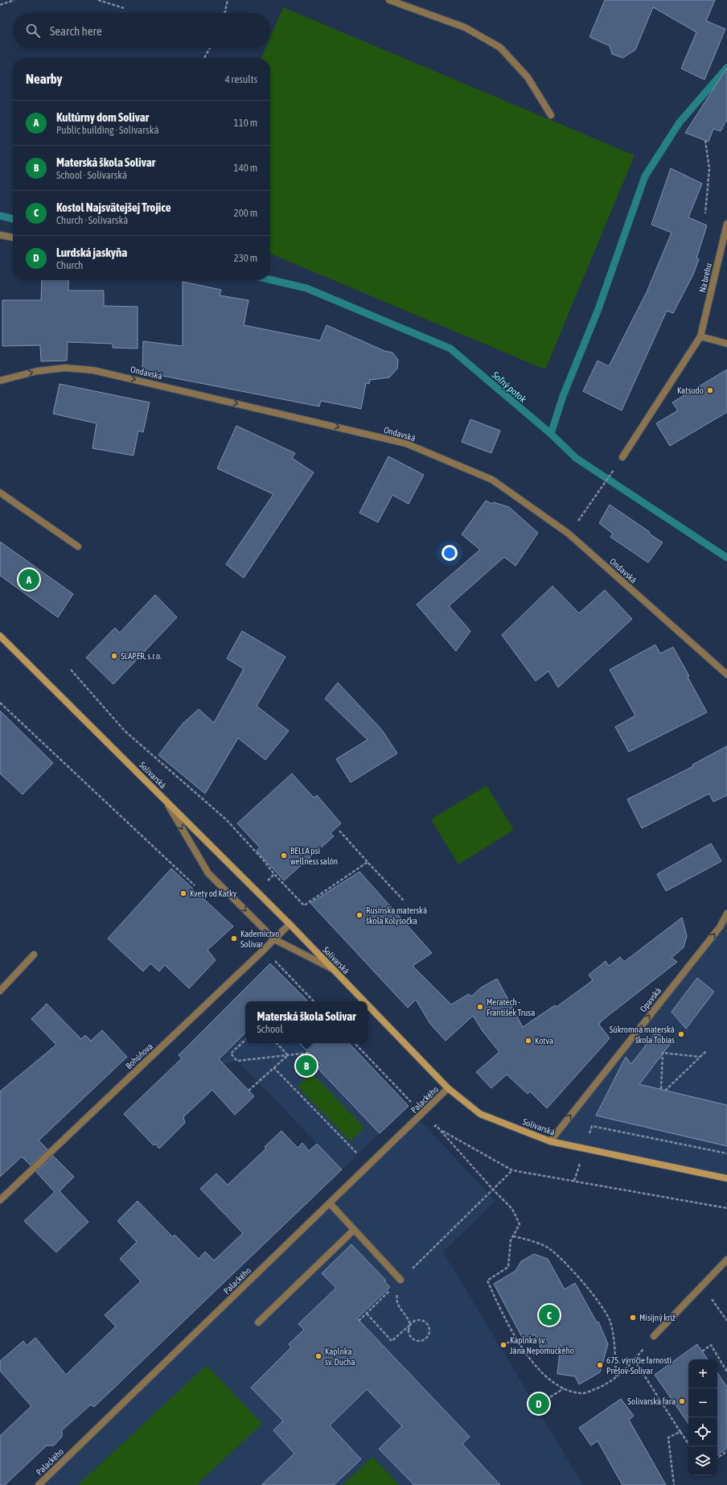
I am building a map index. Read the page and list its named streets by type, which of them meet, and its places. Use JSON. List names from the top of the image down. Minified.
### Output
{"streets":{"street":["Na brehu","Ondavská","Solivarská","Opavská","Bohúňova","Palackého"]},"crossings":[["Solivarská","Opavská"],["Solivarská","Bohúňova"],["Solivarská","Palackého"]],"one_way":["Ondavská","Opavská"],"water":["Soľný potok"],"places":["Katsudo","SLAPER, s.r.o.","BELLA psí wellness salón","Kvety od Katky","Rusínska materská škola Kolysočka","Kaderníctvo Solivar","Meratech - František Trusa","Súkromná materská škola Tobias","Kotva","Misijný kríž","Kaplnka sv. Jána Nepomuckého","Kaplnka sv. Ducha","675. výročie farnosti Prešov-Solivar","Solivarská fara"],"page":{"search":"Search here","heading":["Nearby","4 results"],"list":[{"mark":"A","name":"Kultúrny dom Solivar","note":"Public building · Solivarská","value":"110 m"},{"mark":"B","name":"Materská škola Solivar","note":"School · Solivarská","value":"140 m"},{"mark":"C","name":"Kostol Najsvätejšej Trojice","note":"Church · Solivarská","value":"200 m"},{"mark":"D","name":"Lurdská jaskyňa","note":"Church","value":"230 m"}],"pins":["A","B","C","D"],"popup":["Materská škola Solivar","School"],"map_buttons":["+","−"]}}
